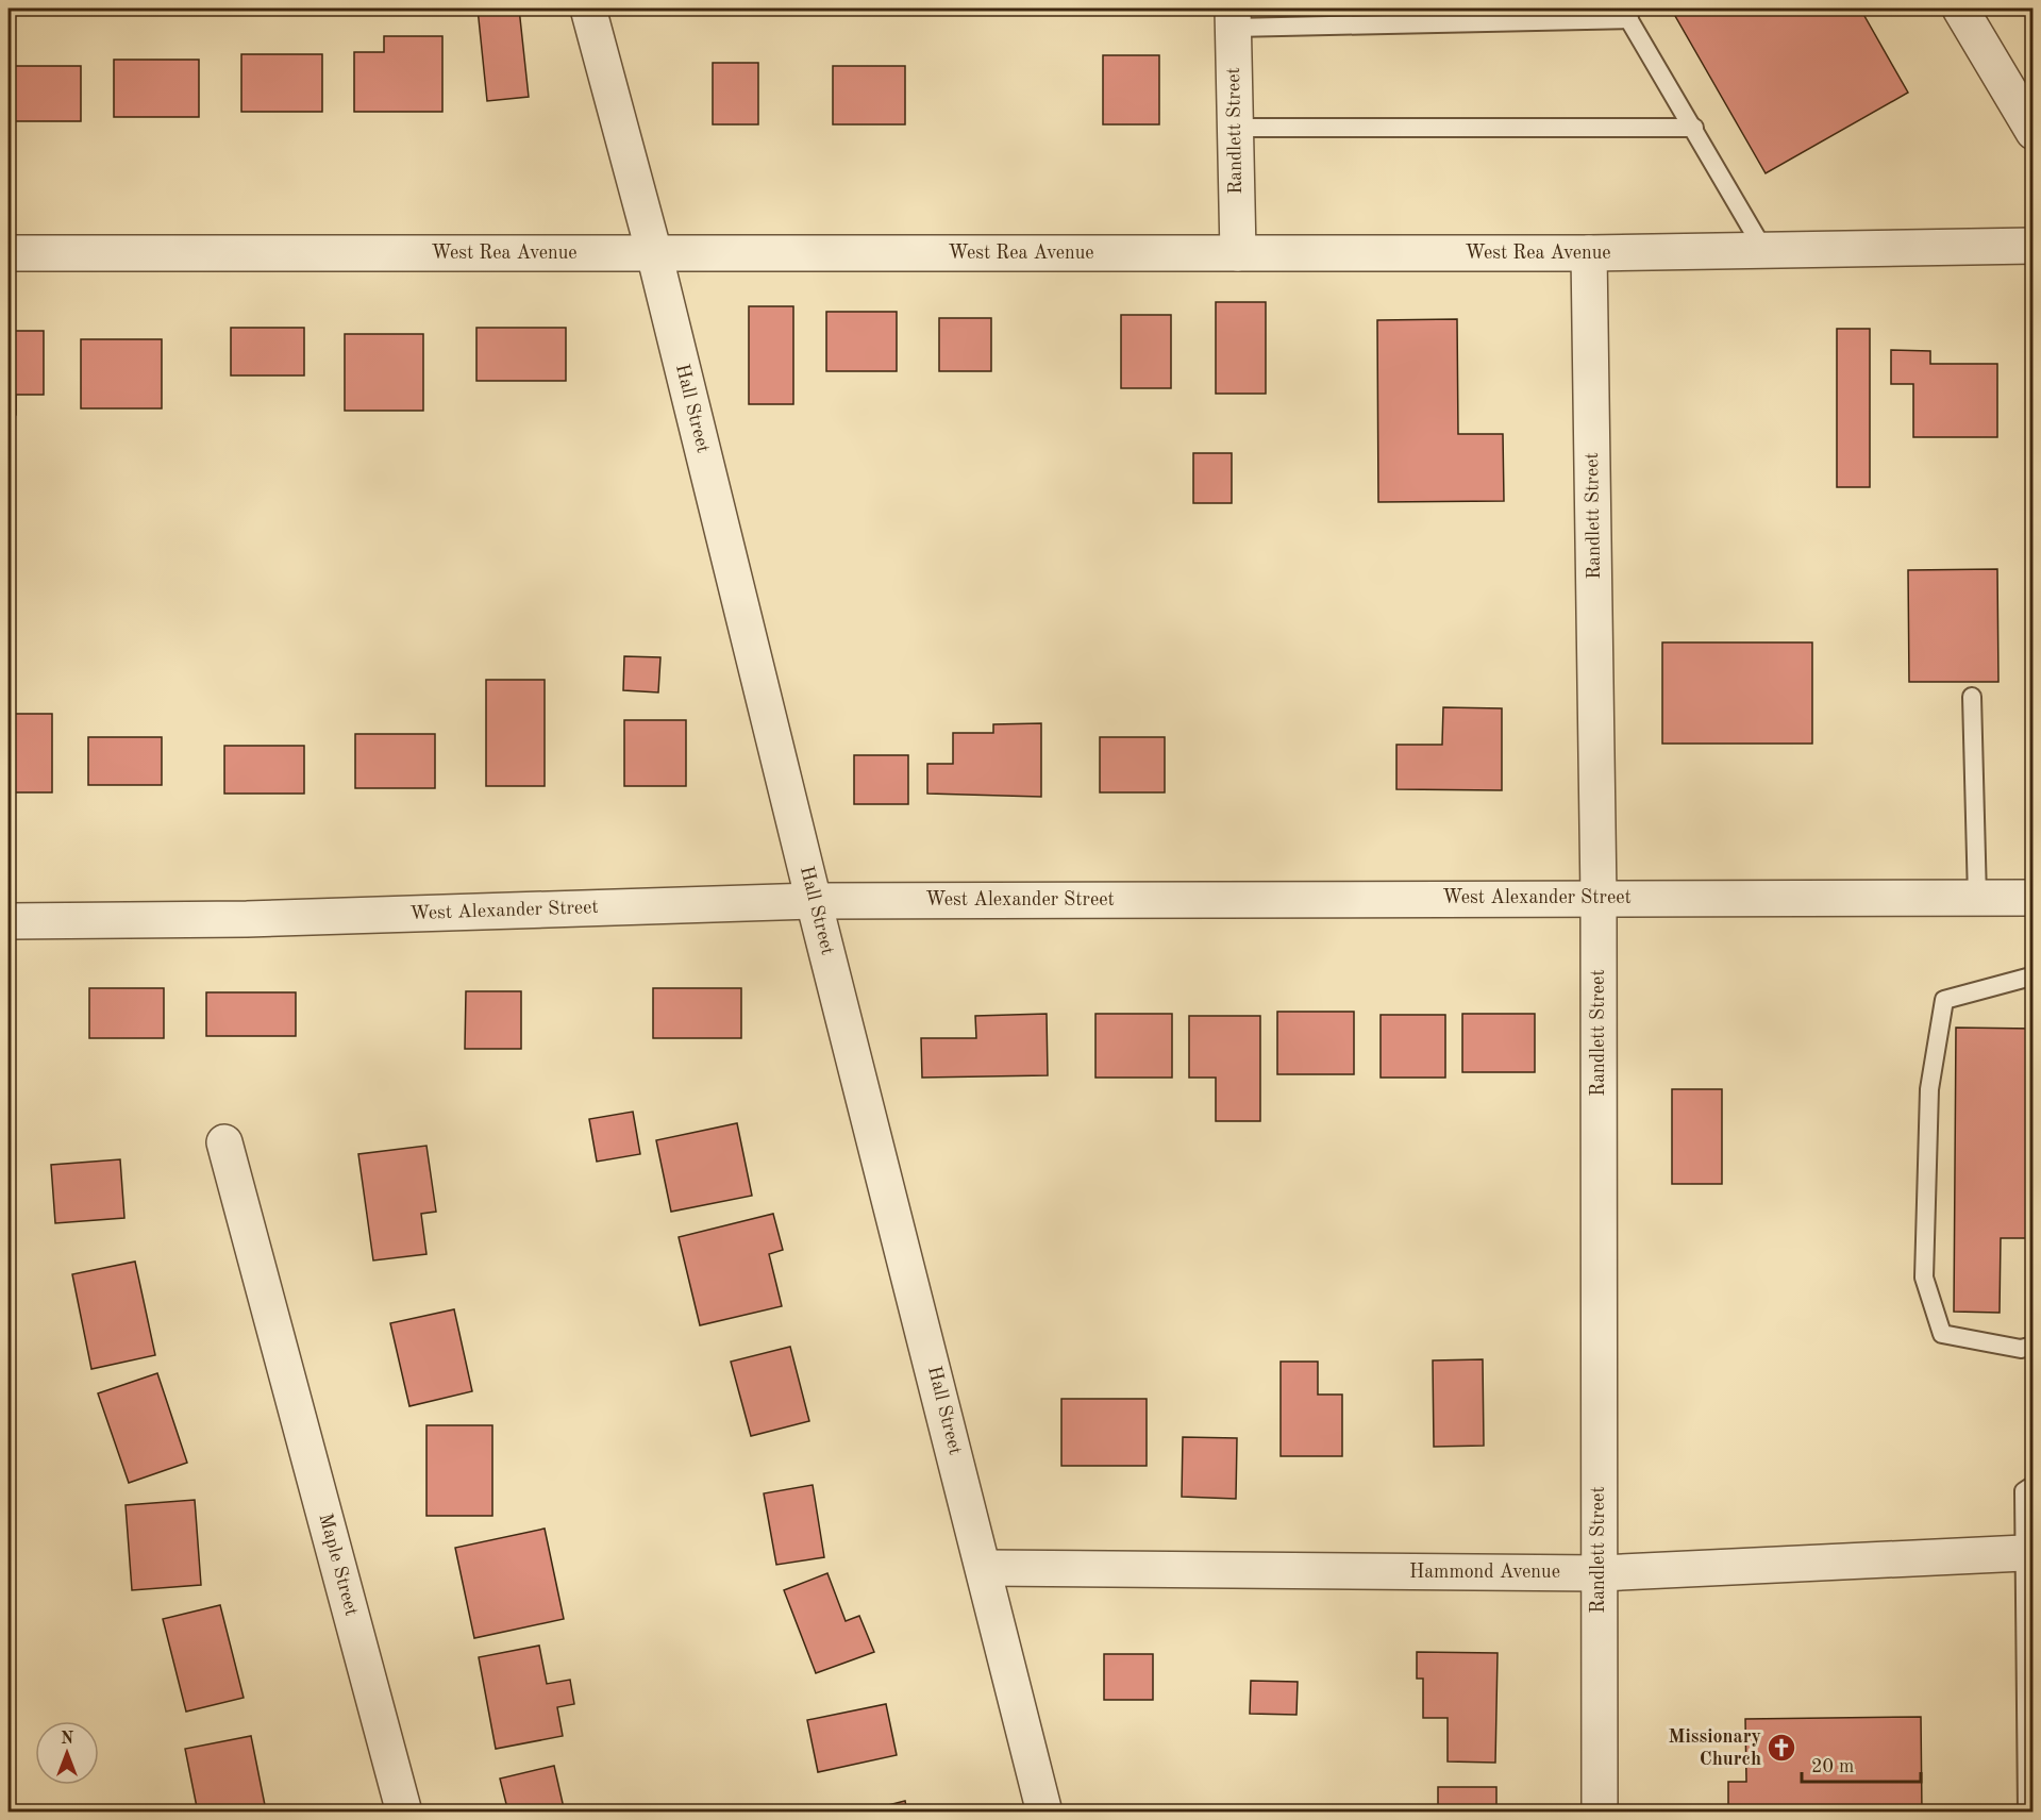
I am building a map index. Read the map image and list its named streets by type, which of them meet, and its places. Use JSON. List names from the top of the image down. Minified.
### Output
{"streets":{"street":["Randlett Street","West Rea Avenue","Hall Street","West Alexander Street","Maple Street","Hammond Avenue"]},"crossings":[["Randlett Street","West Rea Avenue"],["Randlett Street","West Alexander Street"],["Randlett Street","Hammond Avenue"],["West Rea Avenue","Hall Street"],["Hall Street","West Alexander Street"],["Hall Street","Hammond Avenue"]],"places":{"church":["Missionary Church"]},"scale_bar":"20 m","north":"top"}
